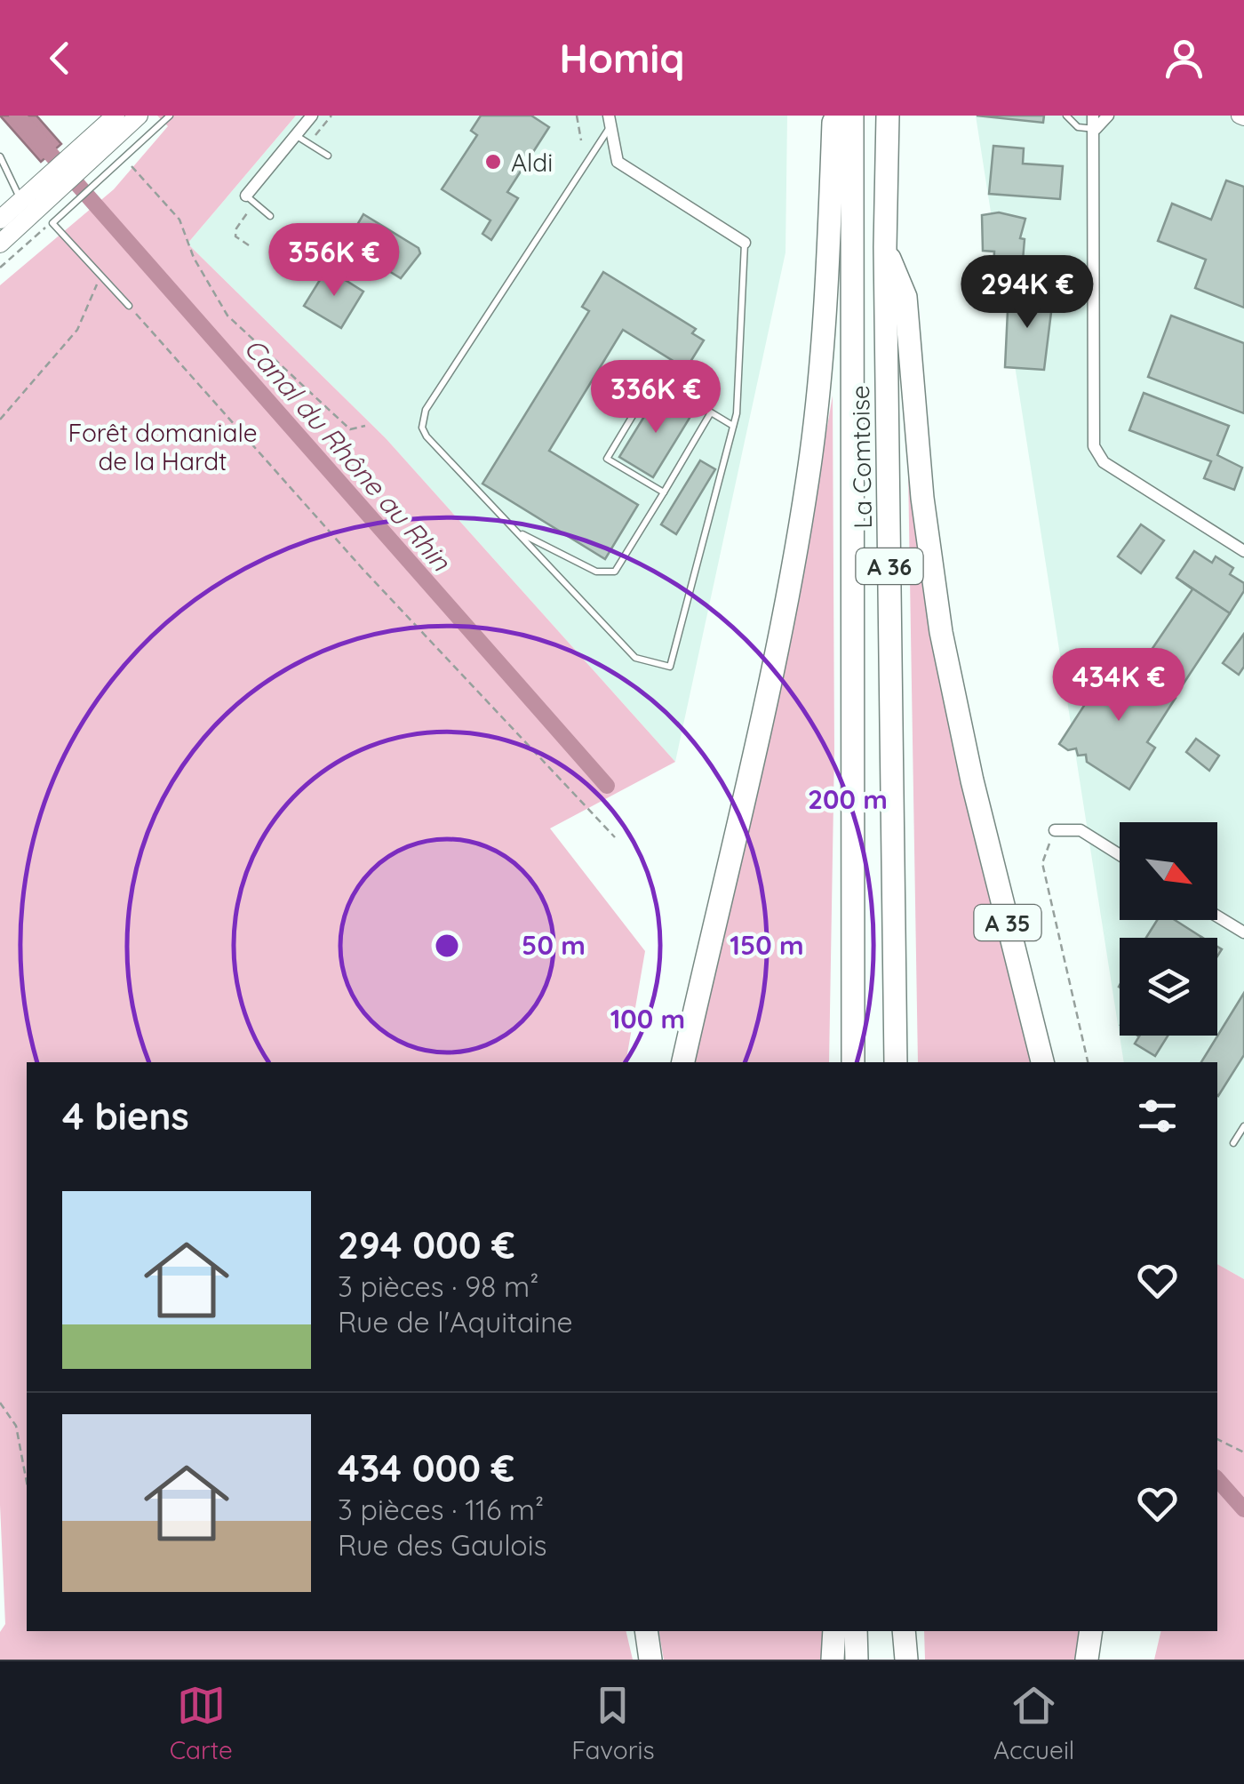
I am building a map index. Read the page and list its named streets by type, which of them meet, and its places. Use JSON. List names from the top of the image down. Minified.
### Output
{"streets":{"highway":["La Comtoise","A 36","A 35"]},"crossings":[["La Comtoise","A 35"]],"water":["Canal du Rhône au Rhin"],"parks":["Forêt domaniale de la Hardt"],"places":["Aldi"],"north":"bottom right","page":{"header":"Homiq","price":["356K €","294K €","336K €","434K €"],"heading":"4 biens","list":[{"name":"294 000 €","note":"3 pièces · 98 m² · Rue de l'Aquitaine"},{"name":"434 000 €","note":"3 pièces · 116 m² · Rue des Gaulois"}],"tabs":["Carte","Favoris","Accueil"]},"rings":["200 m","50 m","150 m","100 m"]}
